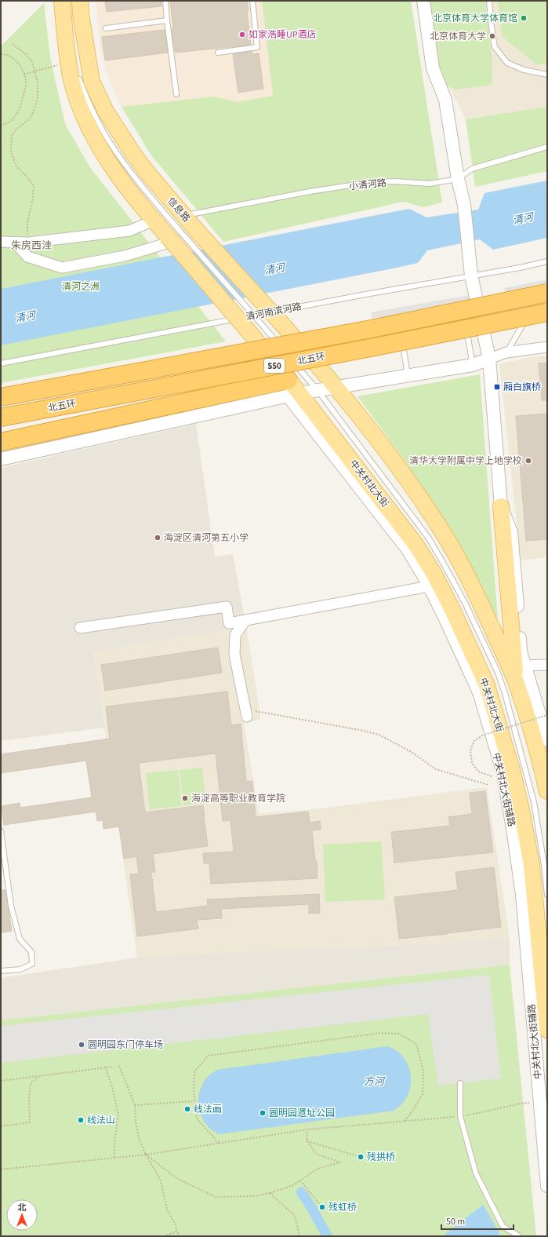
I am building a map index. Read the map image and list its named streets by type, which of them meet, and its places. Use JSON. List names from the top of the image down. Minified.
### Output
{"streets":{"highway":["北五环","S50"],"main road":["信息路","中关村北大街"],"street":["中关村北大街辅路"],"lane":["小清河路","清河南滨河路"]},"crossings":[["小清河路","信息路"],["信息路","中关村北大街"],["信息路","中关村北大街辅路"],["中关村北大街","中关村北大街辅路"]],"districts":["朱房西洼"],"water":["清河","方河"],"parks":["清河之洲"],"places":{"other":["北京体育大学体育馆","如家浩睡UP酒店","北京体育大学","清华大学附属中学上地学校","海淀区清河第五小学","海淀高等职业教育学院","圆明园东门停车场","线法画","圆明园遗址公园","线法山","残拱桥","残虹桥"],"transit":["厢白旗桥"]},"scale_bar":"50 m","north":"top"}
